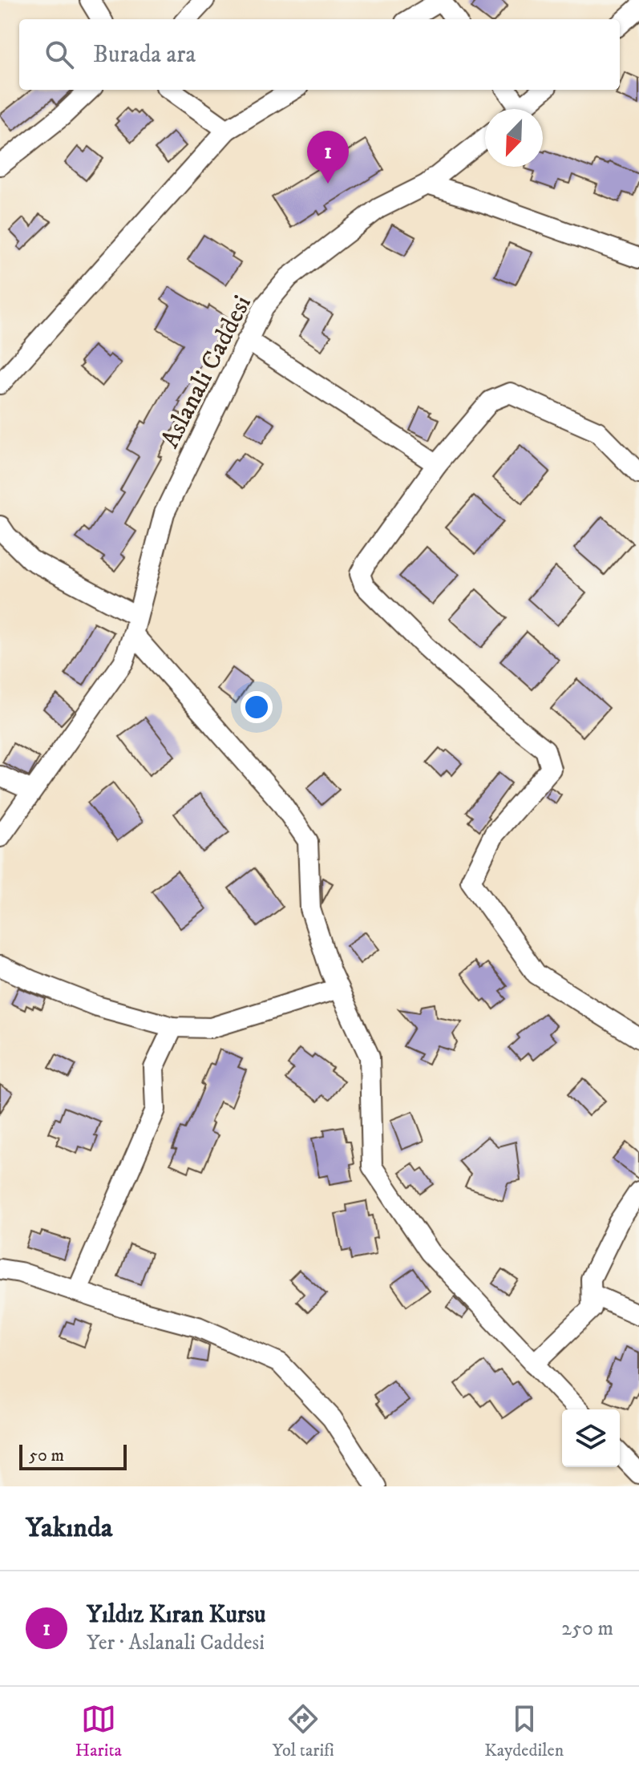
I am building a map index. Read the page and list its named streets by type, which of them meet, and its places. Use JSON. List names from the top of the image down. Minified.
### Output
{"streets":{"street":["Aslanali Caddesi"]},"scale_bar":"50 m","north":"bottom left","page":{"search":"Burada ara","pins":"1","scale":"50 m","heading":"Yakında","list":[{"mark":"1","name":"Yıldız Kıran Kursu","note":"Yer · Aslanali Caddesi","value":"250 m"}],"nav":["Harita","Yol tarifi","Kaydedilen"]}}
